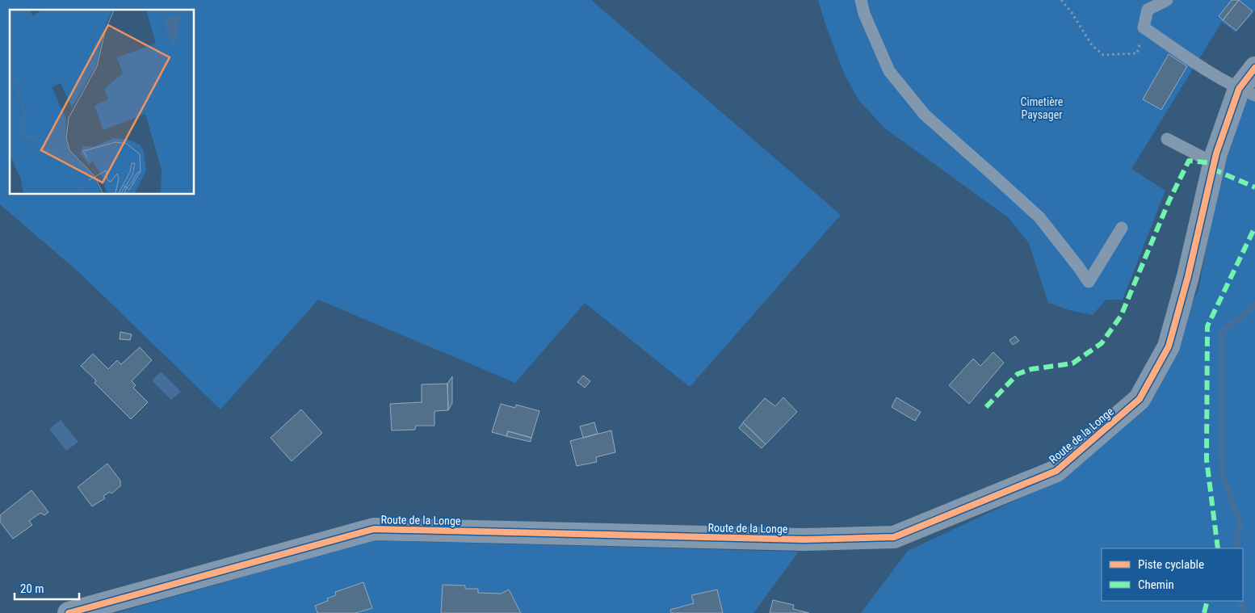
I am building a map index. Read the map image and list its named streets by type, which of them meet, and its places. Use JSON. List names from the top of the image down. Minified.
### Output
{"streets":{"street":["Route de la Longe"]},"parks":["Cimetière Paysager"],"legend":["Piste cyclable","Chemin"],"scale_bar":"20 m"}
